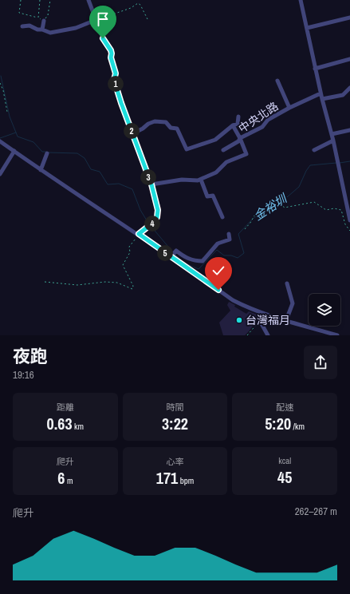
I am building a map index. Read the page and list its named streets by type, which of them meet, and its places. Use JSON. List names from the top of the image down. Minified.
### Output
{"streets":{"street":["中央北路"]},"water":["金裕圳"],"places":["台灣福月"],"page":{"pins":["1","2","3","4","5"],"heading":["夜跑","19:16"],"stats":[["距離","0.63 km"],["時間","3:22"],["配速","5:20 /km"],["爬升","6 m"],["心率","171 bpm"],["kcal","45"]],"chart":["爬升","262–267 m"]}}
